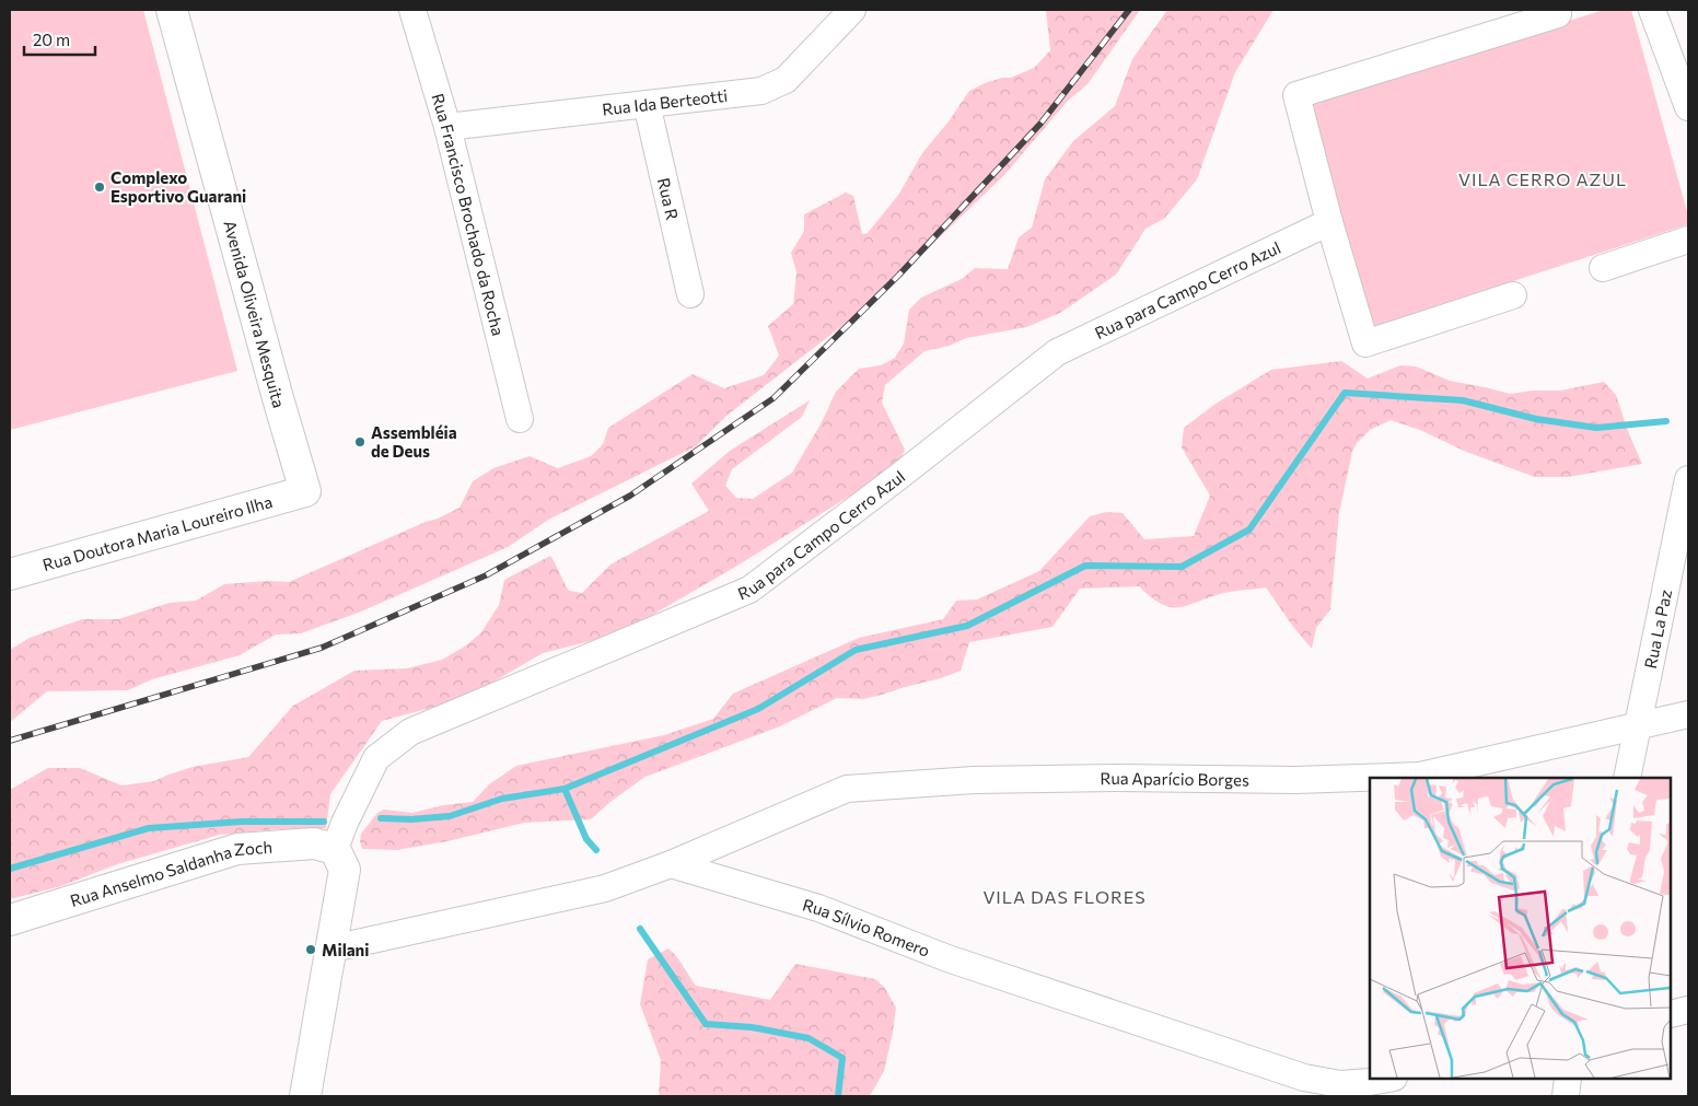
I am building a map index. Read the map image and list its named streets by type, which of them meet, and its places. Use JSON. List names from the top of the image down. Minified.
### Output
{"streets":{"street":["Rua Ida Berteotti","Rua R","Rua Francisco Brochado da Rocha","Rua para Campo Cerro Azul","Avenida Oliveira Mesquita","Rua Doutora Maria Loureiro Ilha","Rua La Paz","Rua Aparício Borges","Rua Anselmo Saldanha Zoch","Rua Sílvio Romero"]},"crossings":[["Rua Ida Berteotti","Rua R"],["Rua Ida Berteotti","Rua Francisco Brochado da Rocha"],["Rua para Campo Cerro Azul","Rua Anselmo Saldanha Zoch"],["Avenida Oliveira Mesquita","Rua Doutora Maria Loureiro Ilha"],["Rua La Paz","Rua Aparício Borges"],["Rua Aparício Borges","Rua Sílvio Romero"]],"districts":["VILA CERRO AZUL","VILA DAS FLORES"],"places":["Complexo Esportivo Guarani","Assembléia de Deus","Milani"],"scale_bar":"20 m"}
